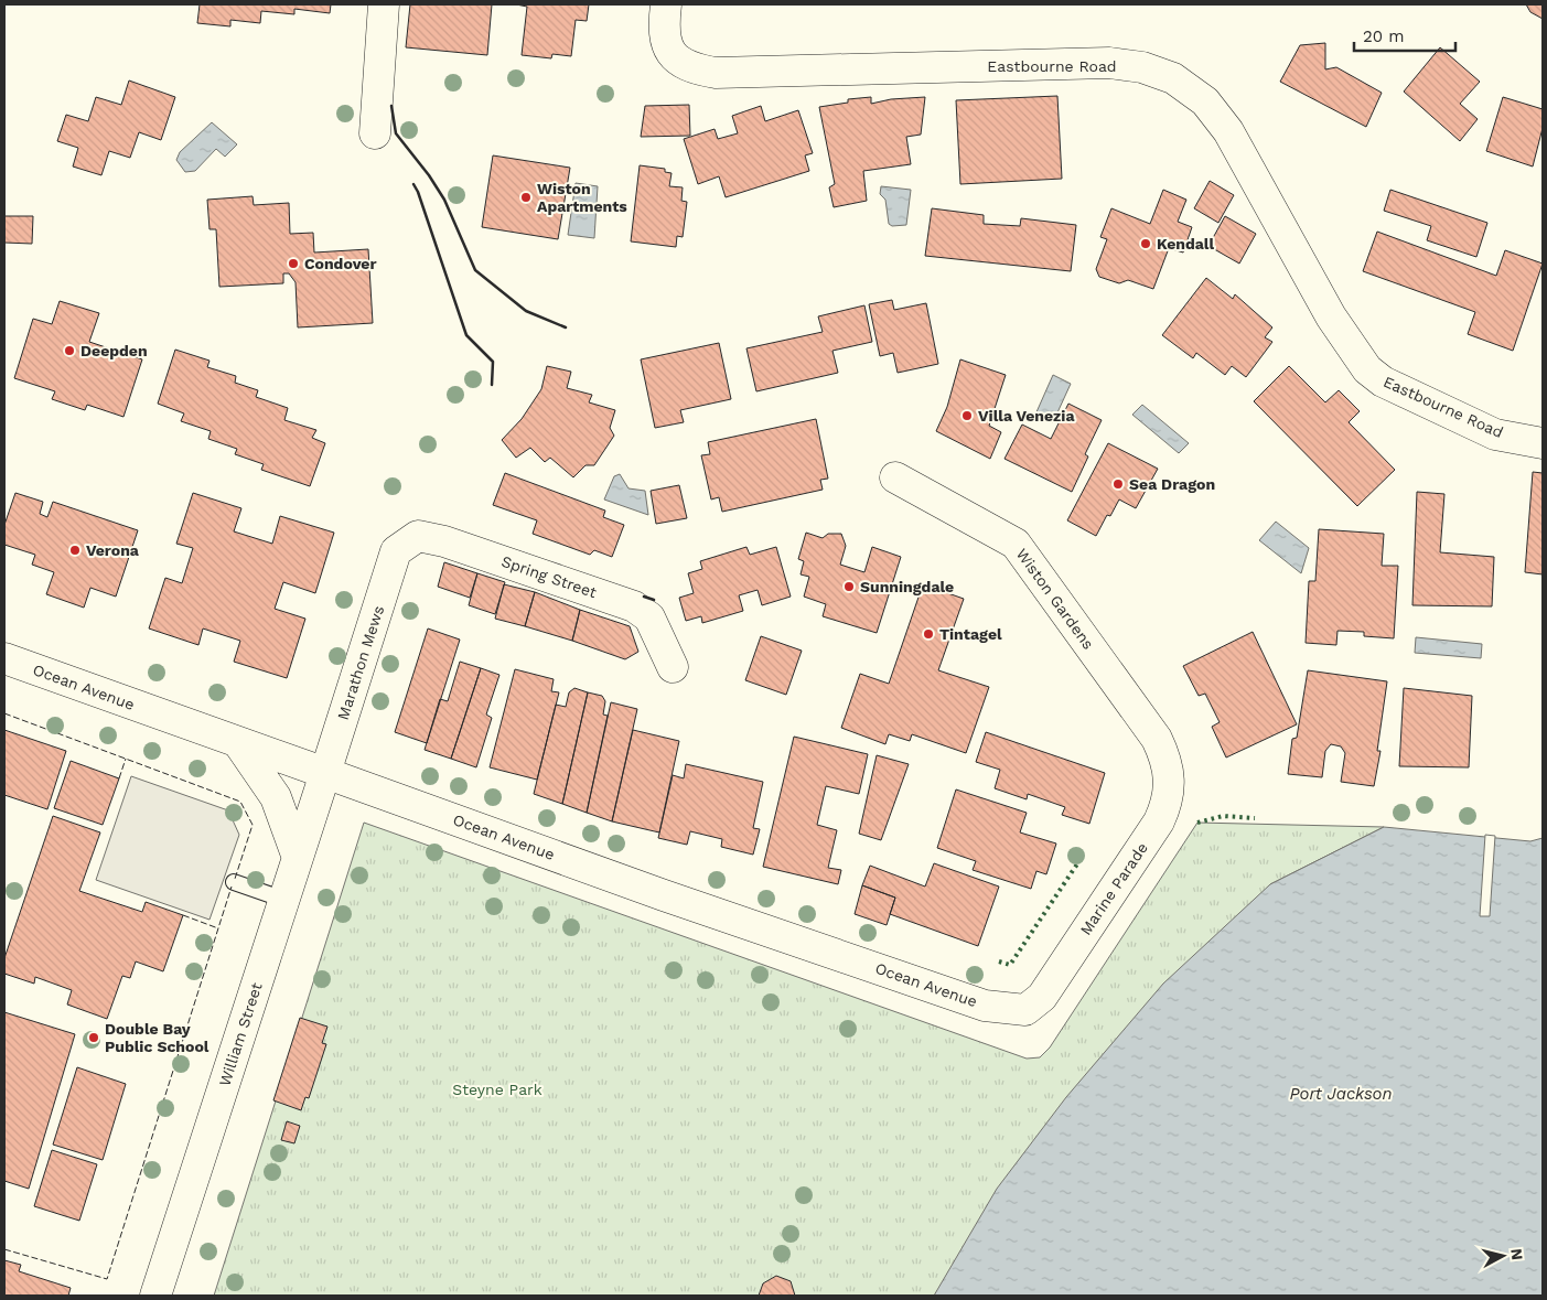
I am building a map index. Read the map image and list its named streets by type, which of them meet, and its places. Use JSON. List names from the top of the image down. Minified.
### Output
{"streets":{"street":["Eastbourne Road","Spring Street","Wiston Gardens","Marathon Mews","Ocean Avenue","Marine Parade","William Street"]},"crossings":[["Spring Street","Marathon Mews"],["Wiston Gardens","Marine Parade"],["Marathon Mews","Ocean Avenue"],["Marathon Mews","William Street"],["Ocean Avenue","Marine Parade"],["Ocean Avenue","William Street"]],"water":["Port Jackson"],"parks":["Steyne Park"],"places":["Wiston Apartments","Kendall","Condover","Deepden","Villa Venezia","Sea Dragon","Verona","Sunningdale","Tintagel","Double Bay Public School"],"scale_bar":"20 m","north":"right"}
